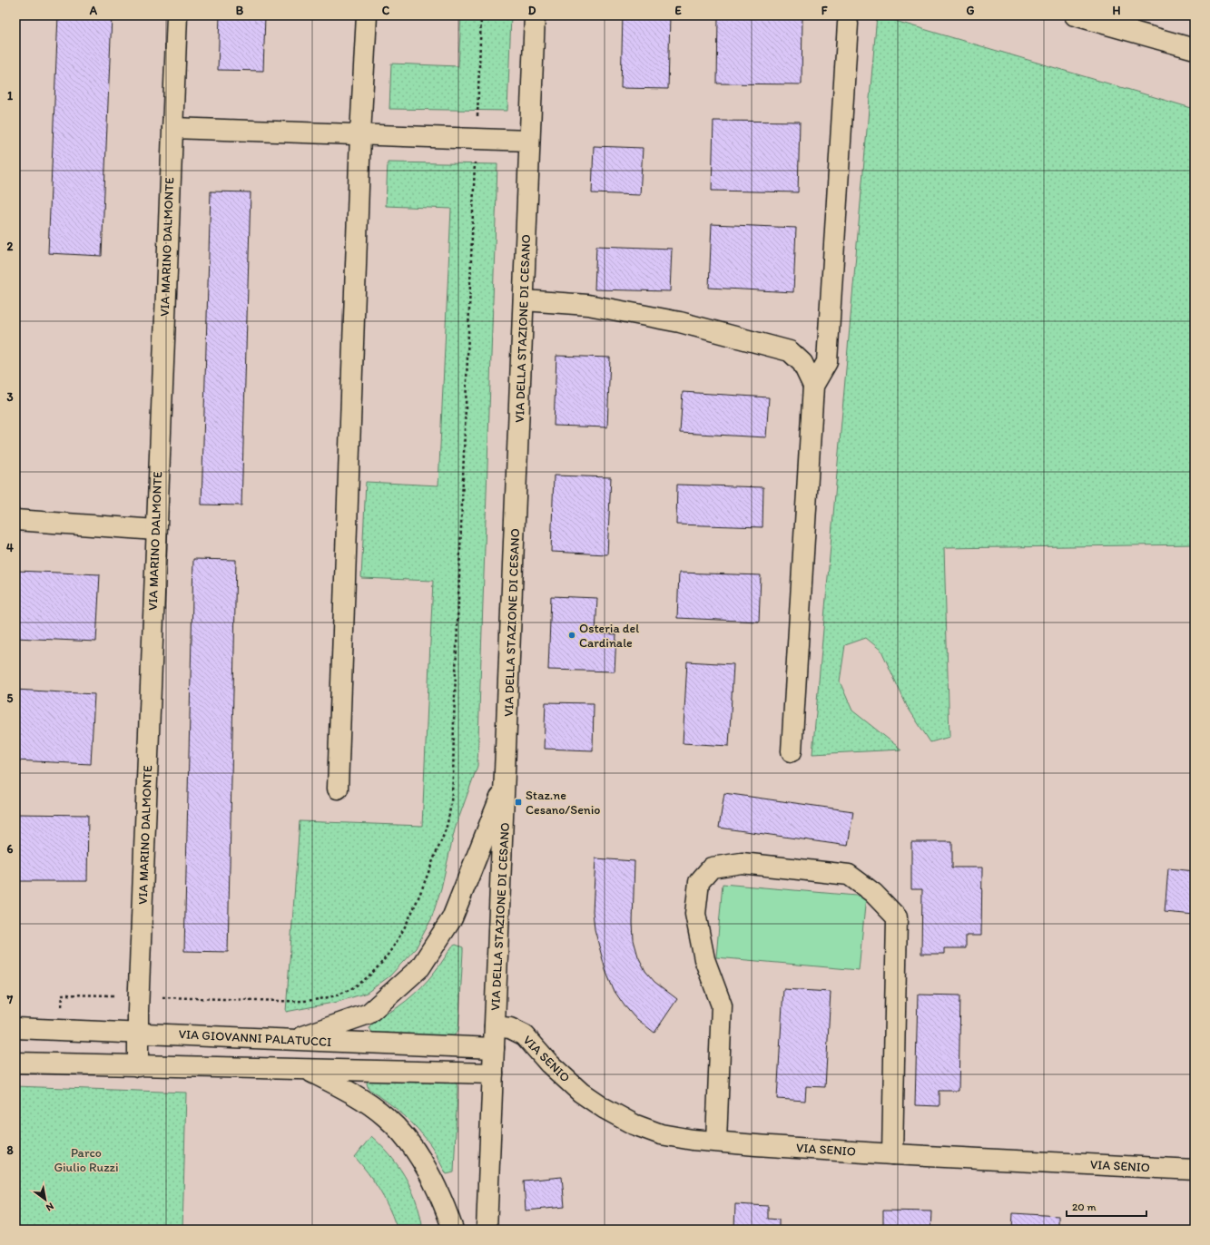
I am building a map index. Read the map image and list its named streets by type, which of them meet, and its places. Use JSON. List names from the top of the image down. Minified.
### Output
{"streets":{"street":["VIA MARINO DALMONTE","VIA DELLA STAZIONE DI CESANO","VIA GIOVANNI PALATUCCI","VIA SENIO"]},"crossings":[["VIA MARINO DALMONTE","VIA GIOVANNI PALATUCCI"],["VIA DELLA STAZIONE DI CESANO","VIA GIOVANNI PALATUCCI"],["VIA DELLA STAZIONE DI CESANO","VIA SENIO"]],"parks":["Parco Giulio Ruzzi"],"places":{"other":["Osteria del Cardinale"],"transit":["Staz.ne Cesano/Senio"]},"scale_bar":"20 m","north":"bottom right","grid":{"columns":["A","B","C","D","E","F","G","H"],"rows":["1","2","3","4","5","6","7","8"]}}
